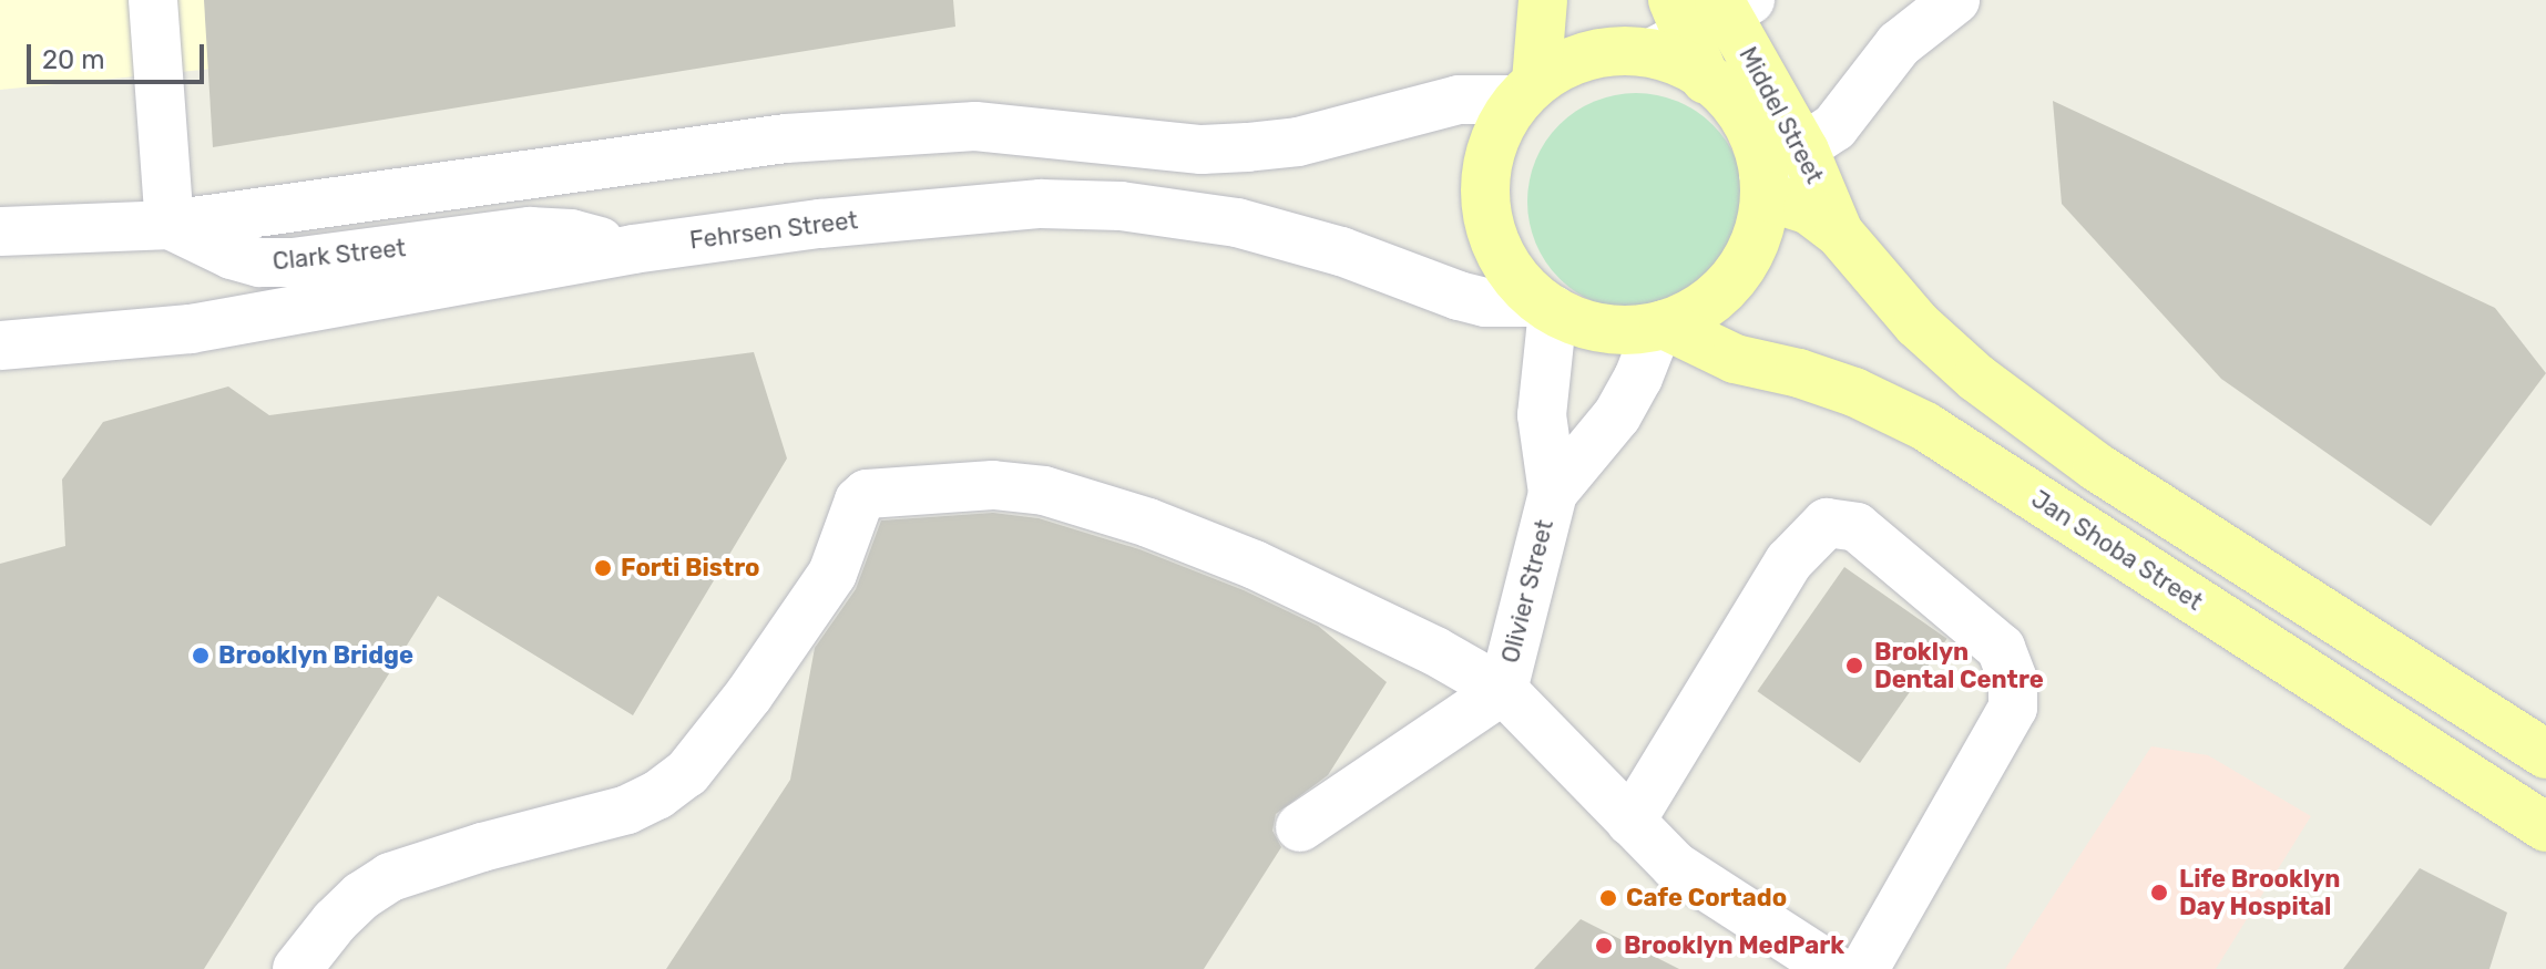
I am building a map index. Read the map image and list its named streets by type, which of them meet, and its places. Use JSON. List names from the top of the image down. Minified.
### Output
{"streets":{"main road":["Middel Street","Jan Shoba Street"],"street":["Fehrsen Street","Clark Street","Olivier Street"]},"crossings":[["Middel Street","Fehrsen Street"],["Middel Street","Jan Shoba Street"],["Middel Street","Olivier Street"],["Fehrsen Street","Clark Street"],["Fehrsen Street","Jan Shoba Street"],["Fehrsen Street","Olivier Street"],["Jan Shoba Street","Olivier Street"]],"places":["Forti Bistro","Brooklyn Bridge","Broklyn Dental Centre","Life Brooklyn Day Hospital","Cafe Cortado","Brooklyn MedPark"],"scale_bar":"20 m"}
